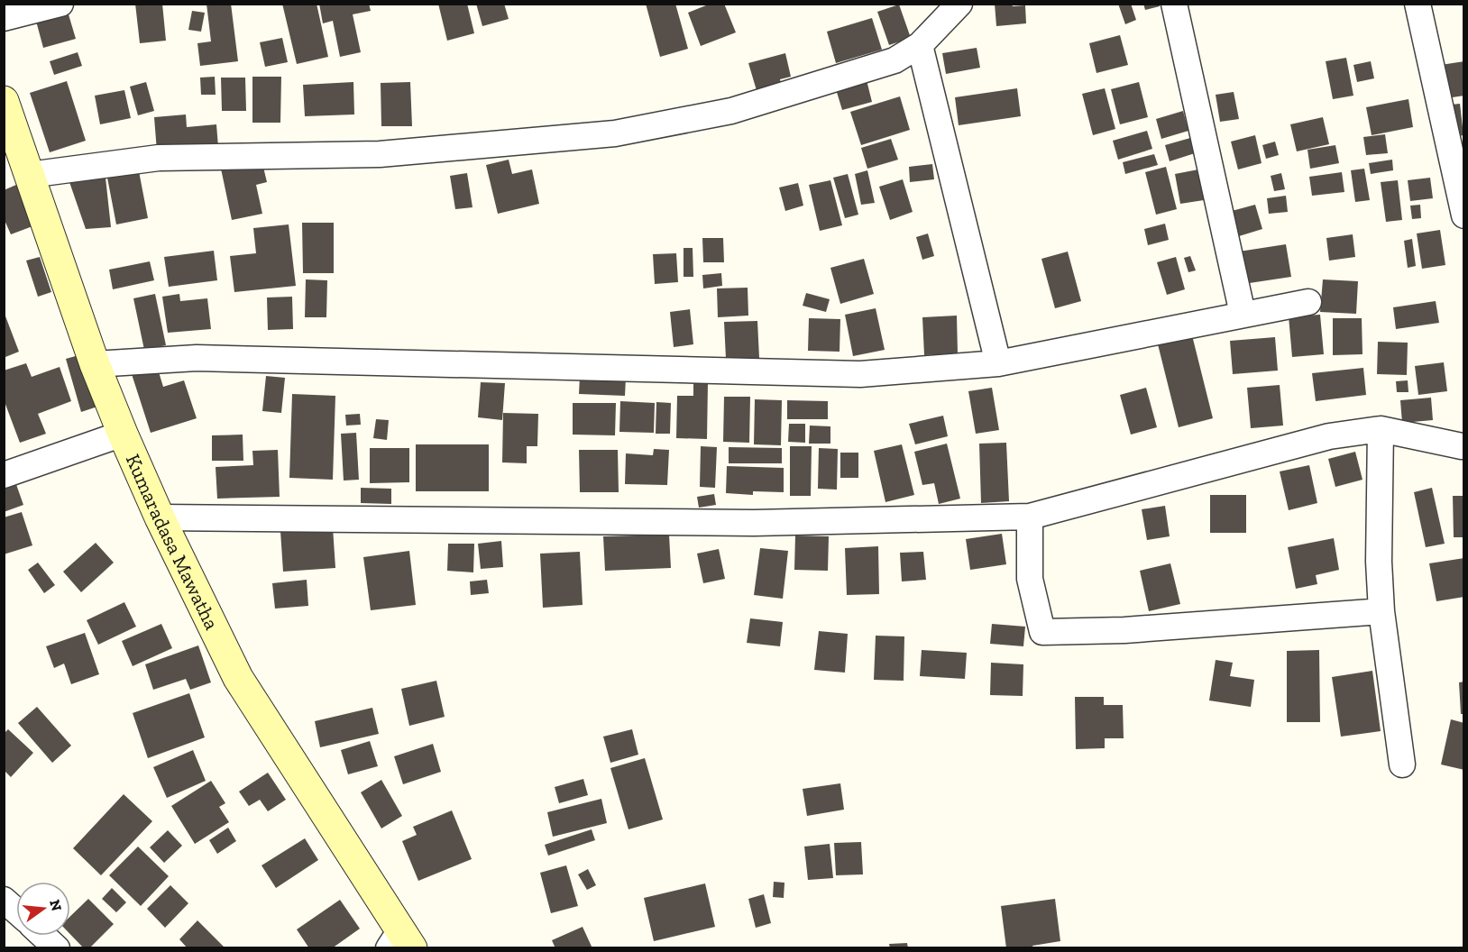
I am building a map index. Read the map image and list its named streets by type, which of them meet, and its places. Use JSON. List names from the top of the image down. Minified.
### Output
{"streets":{"main road":["Kumaradasa Mawatha"]},"north":"right"}
